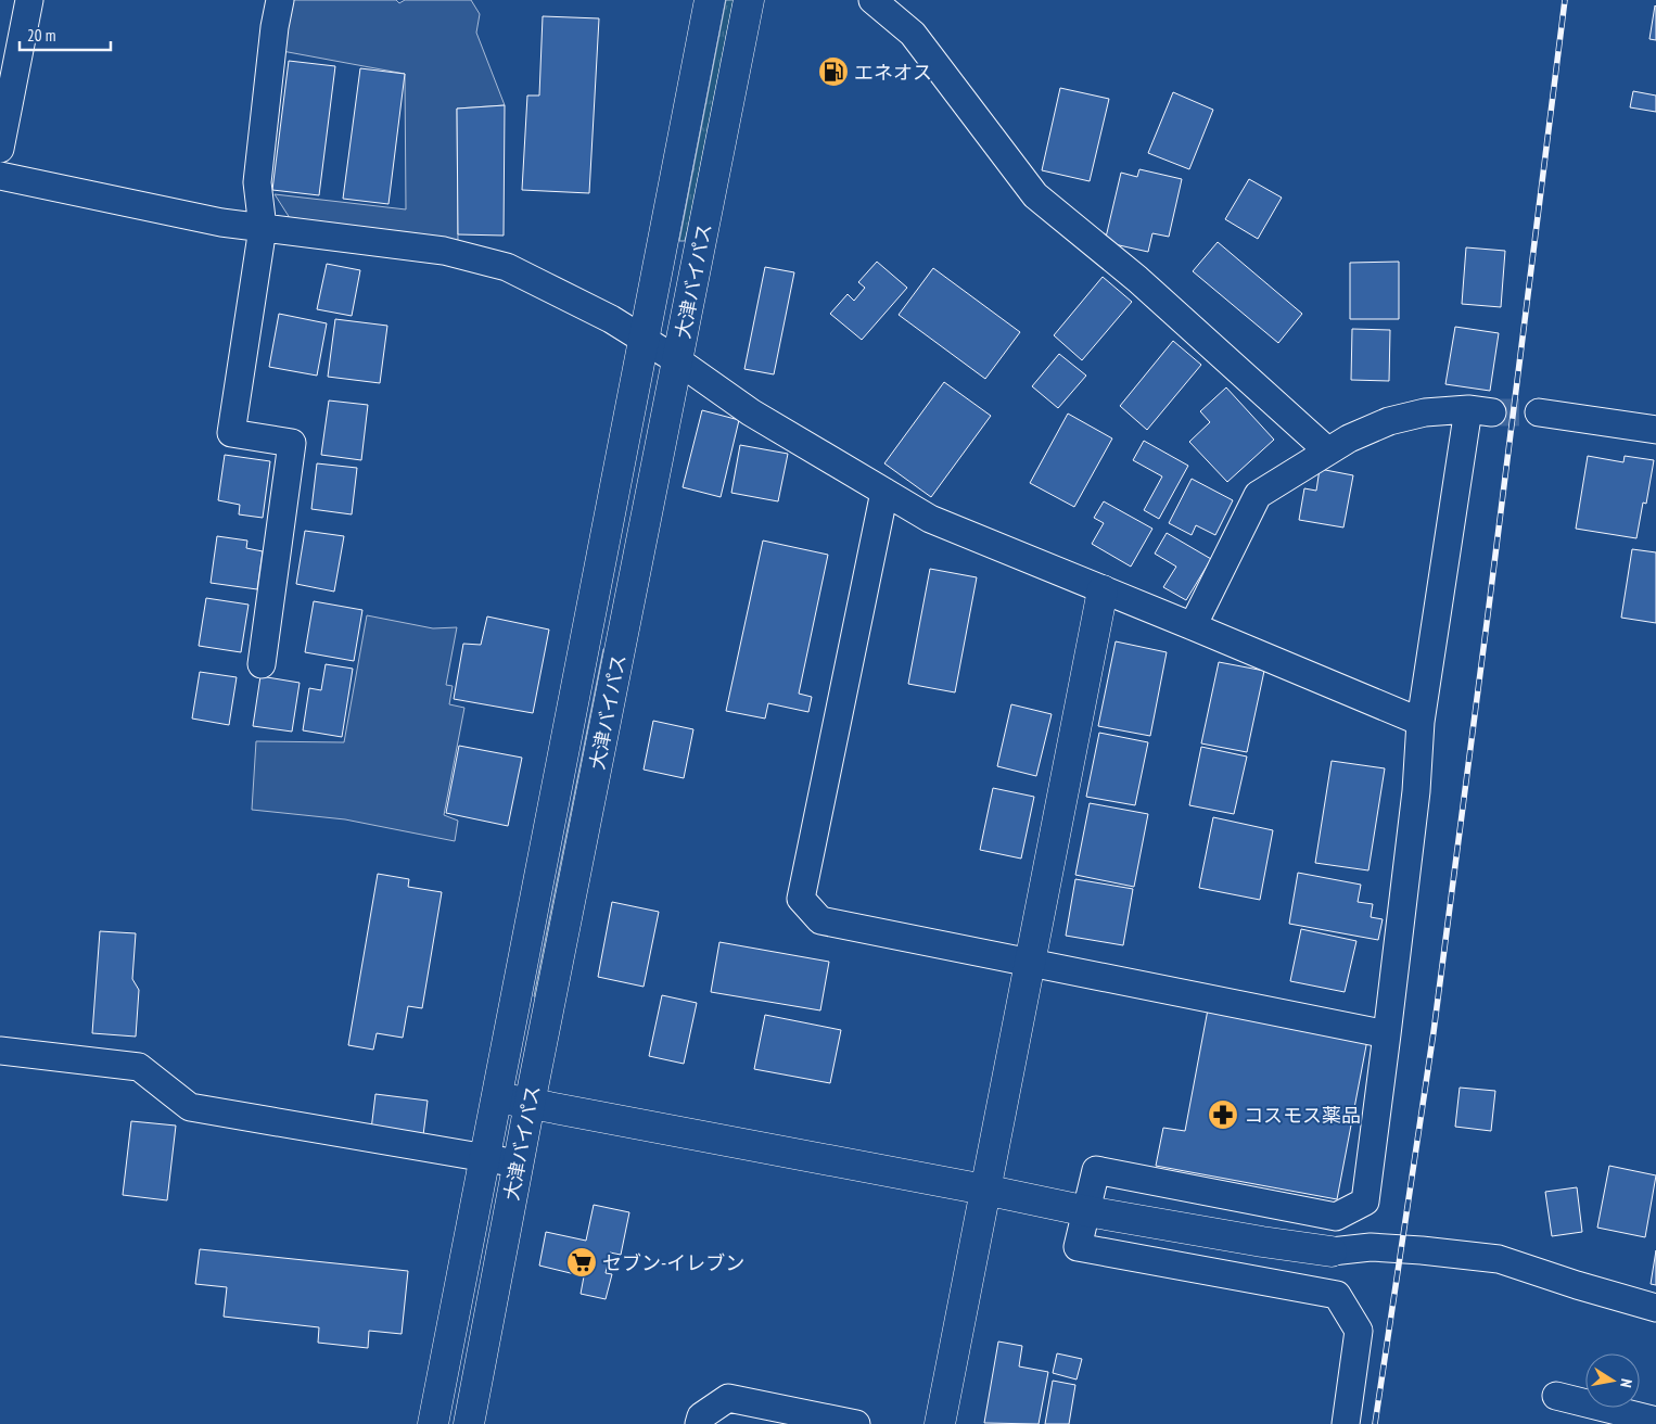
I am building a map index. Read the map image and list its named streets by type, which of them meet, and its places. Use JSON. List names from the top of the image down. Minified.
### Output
{"streets":{"main road":["大津バイパス"]},"places":{"fuel station":["エネオス"],"pharmacy":["コスモス薬品"],"supermarket":["セブン-イレブン"]},"scale_bar":"20 m","north":"right"}
